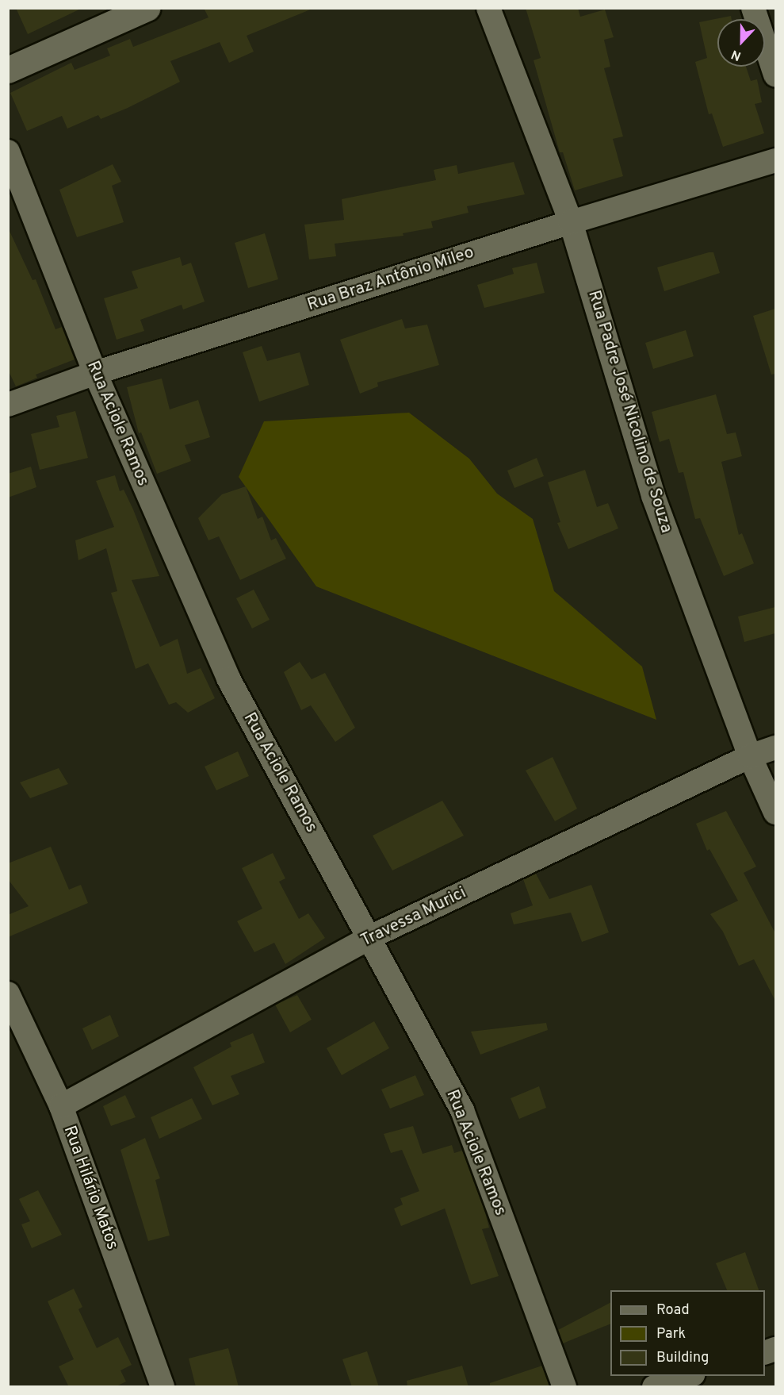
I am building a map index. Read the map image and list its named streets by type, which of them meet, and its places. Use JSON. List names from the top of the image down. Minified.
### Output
{"streets":{"street":["Rua Braz Antônio Mileo","Rua Padre José Nicolino de Souza","Rua Aciole Ramos","Travessa Murici","Rua Hilário Matos"]},"crossings":[["Rua Braz Antônio Mileo","Rua Padre José Nicolino de Souza"],["Rua Braz Antônio Mileo","Rua Aciole Ramos"],["Rua Padre José Nicolino de Souza","Travessa Murici"],["Rua Aciole Ramos","Travessa Murici"],["Travessa Murici","Rua Hilário Matos"]],"legend":["Road","Park","Building"],"north":"bottom"}
